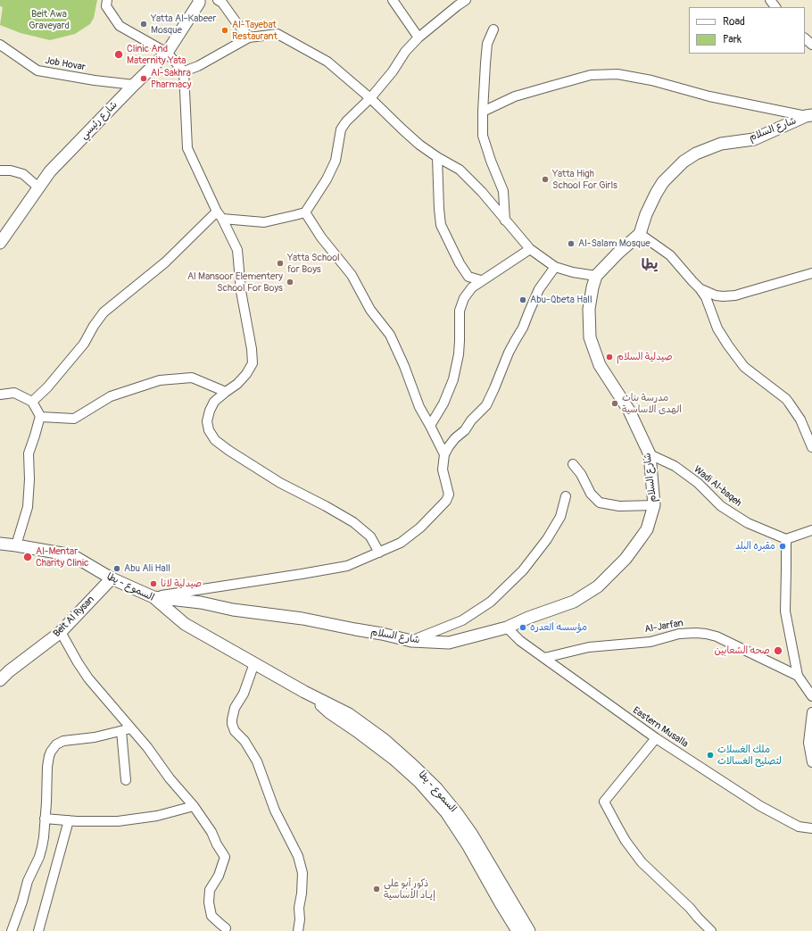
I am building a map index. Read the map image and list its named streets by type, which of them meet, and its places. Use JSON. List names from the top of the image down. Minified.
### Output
{"streets":{"main road":["شارع رئيسي","شارع السلام","السموع - يطا","Beit Al Rysan"],"street":["Job Hovar","Wadi Al-baqeh","Al-Jarfan","Eastern Musalla"]},"crossings":[["Job Hovar","شارع رئيسي"],["شارع السلام","Wadi Al-baqeh"],["شارع السلام","السموع - يطا"],["شارع السلام","Eastern Musalla"],["السموع - يطا","Beit Al Rysan"],["Al-Jarfan","Eastern Musalla"]],"districts":["يطا"],"parks":["Beit Awa Graveyard"],"places":["Yatta Al-Kabeer Mosque","Al-Tayebat Restaurant","Clinic And Maternity Yata","Al-Sakhra Pharmacy","Yatta High School For Girls","Al-Salam Mosque","Yatta School for Boys","Al Mansoor Elementery School For Boys","Abu-Qbeta Hall","صيدلية السلام","مدرسة بنات الهدى الاساسية","مقبره البلد","Al-Mentar Charity Clinic","Abu Ali Hall","صيدلية لانا","مؤسسه العدره","صحه الشعابين","ملك الغسلات لتصليح الغسالات","ذكور أبو علي إيـاد الأساسية"],"legend":["Road","Park"]}
